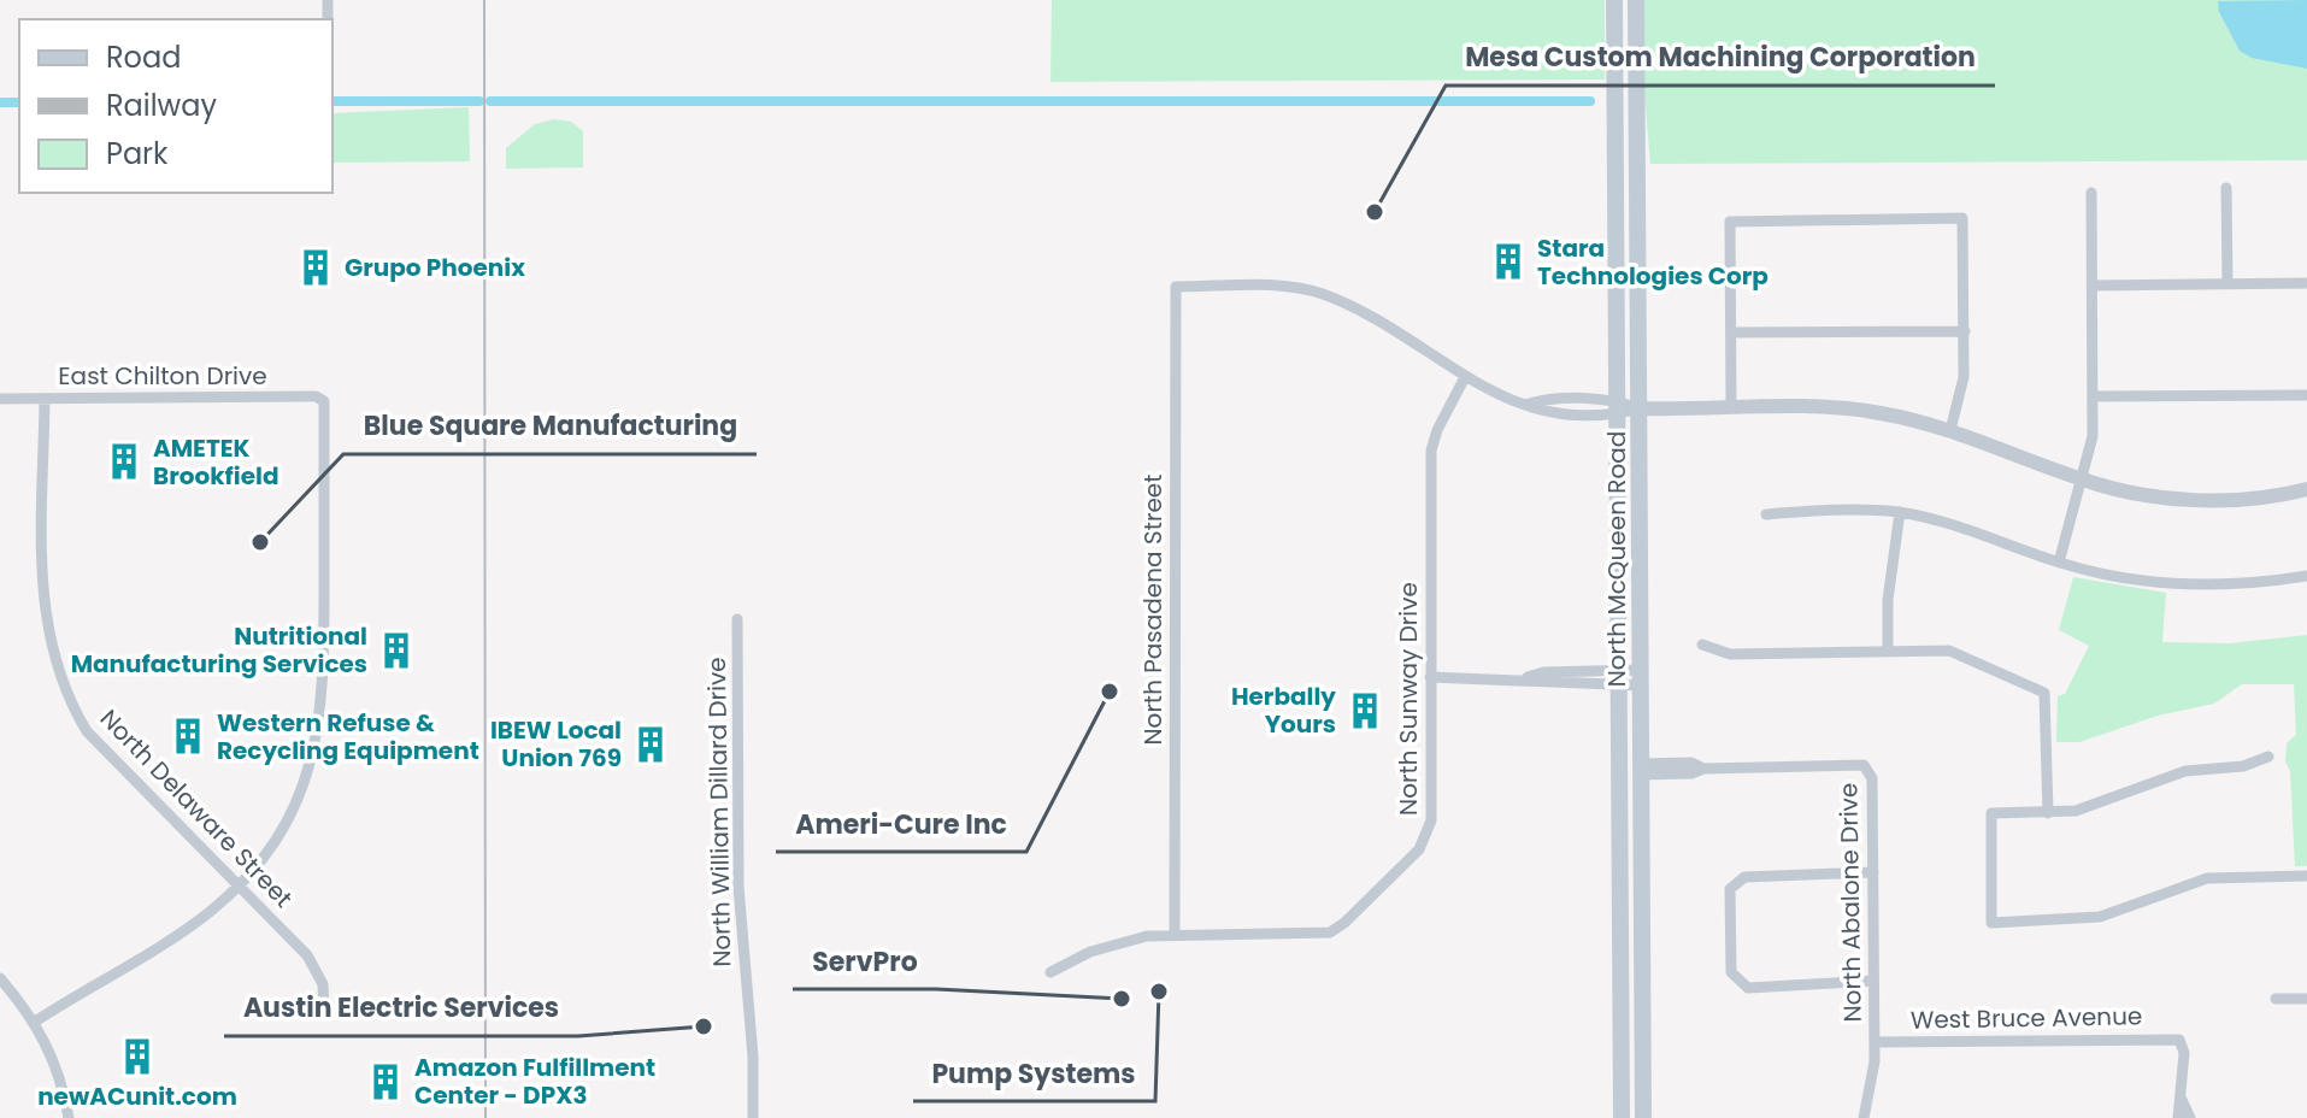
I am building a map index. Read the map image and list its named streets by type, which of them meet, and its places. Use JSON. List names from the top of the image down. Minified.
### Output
{"streets":{"main road":["North McQueen Road"],"street":["East Chilton Drive","North Pasadena Street","North Sunway Drive","North Delaware Street","North William Dillard Drive","North Abalone Drive","West Bruce Avenue"]},"crossings":[["East Chilton Drive","North Delaware Street"],["North McQueen Road","North Abalone Drive"],["North Pasadena Street","North Sunway Drive"],["North Abalone Drive","West Bruce Avenue"]],"places":{"other":["Mesa Custom Machining Corporation","Blue Square Manufacturing","Ameri-Cure Inc","Pump Systems","ServPro","Austin Electric Services"],"building":["Stara Technologies Corp","Grupo Phoenix","AMETEK Brookfield","Nutritional Manufacturing Services","Herbally Yours","Western Refuse & Recycling Equipment","IBEW Local Union 769","newACunit.com","Amazon Fulfillment Center - DPX3"]},"legend":["Road","Railway","Park"]}
